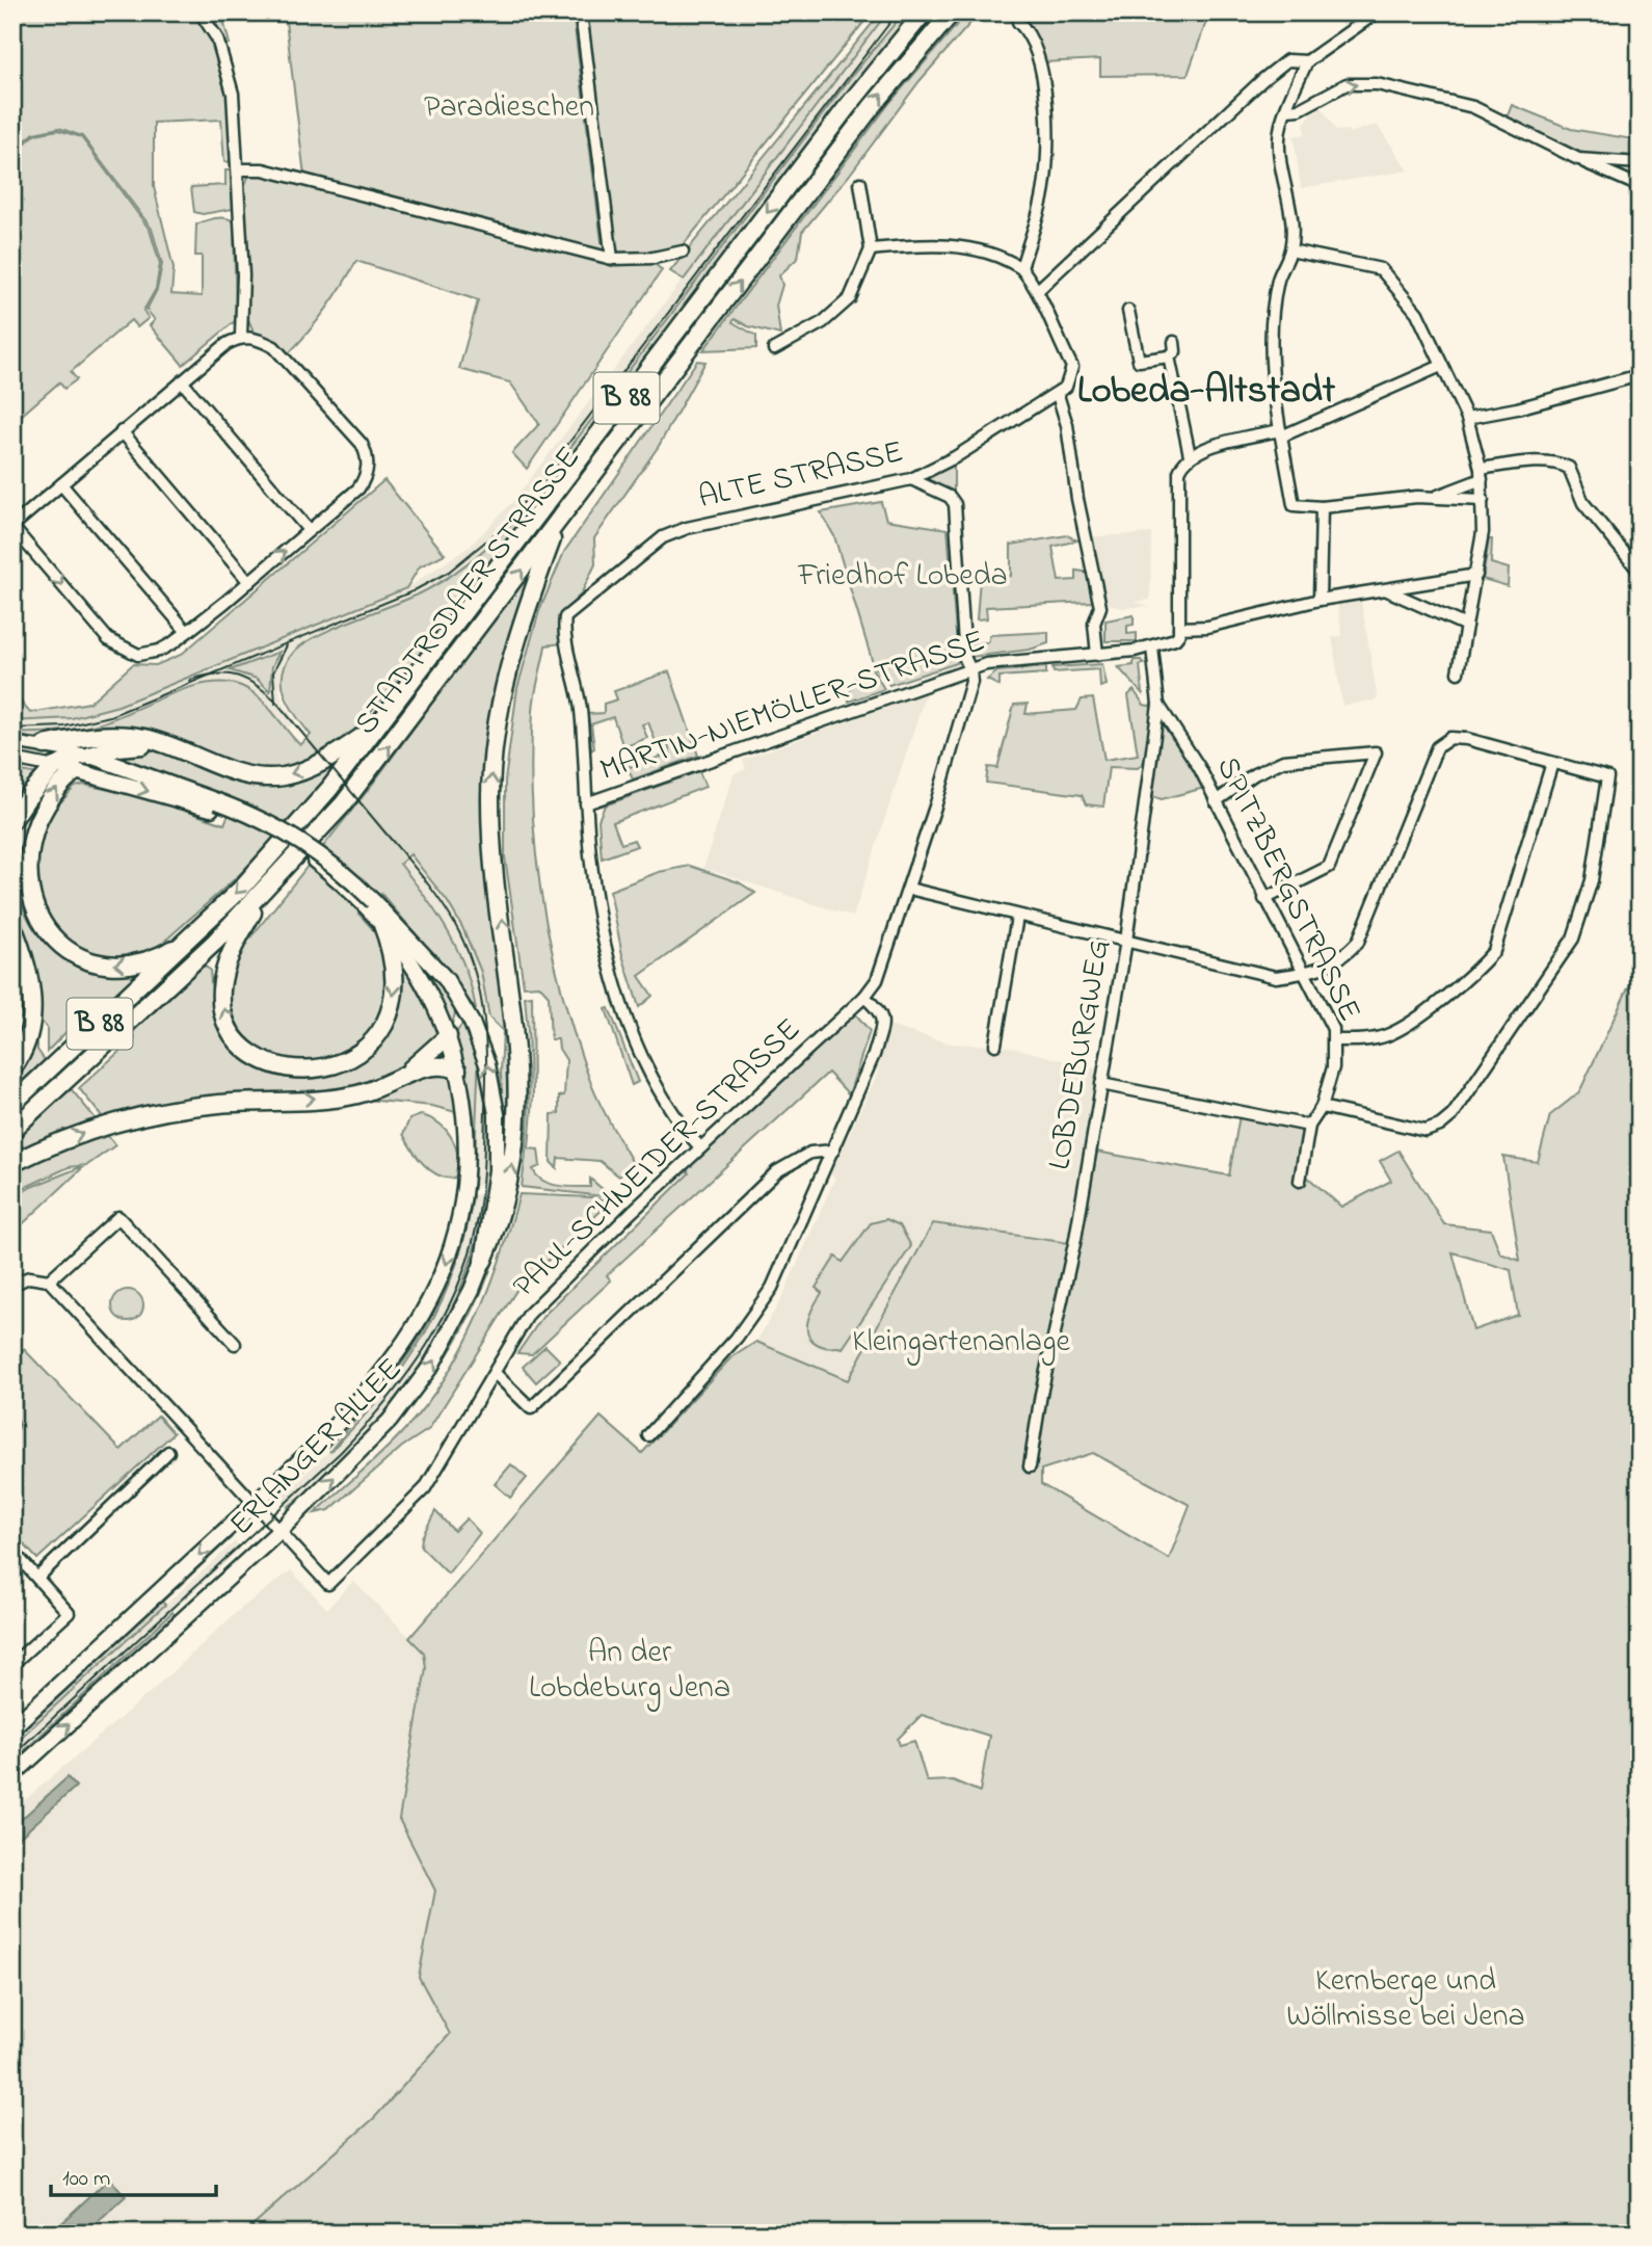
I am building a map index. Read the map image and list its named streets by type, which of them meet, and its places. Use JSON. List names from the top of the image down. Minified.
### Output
{"streets":{"main road":["B 88","STADTRODAER STRASSE","ERLANGER ALLEE"],"street":["ALTE STRASSE","MARTIN-NIEMÖLLER-STRASSE","SPITZBERGSTRASSE","LOBDEBURGWEG","PAUL-SCHNEIDER-STRASSE"]},"crossings":[["ALTE STRASSE","MARTIN-NIEMÖLLER-STRASSE"],["MARTIN-NIEMÖLLER-STRASSE","LOBDEBURGWEG"],["MARTIN-NIEMÖLLER-STRASSE","PAUL-SCHNEIDER-STRASSE"],["SPITZBERGSTRASSE","LOBDEBURGWEG"],["PAUL-SCHNEIDER-STRASSE","ERLANGER ALLEE"]],"districts":["Lobeda-Altstadt"],"parks":["Paradieschen","Friedhof Lobeda","Kleingartenanlage","An der Lobdeburg Jena","Kernberge und Wöllmisse bei Jena"],"scale_bar":"100 m"}
